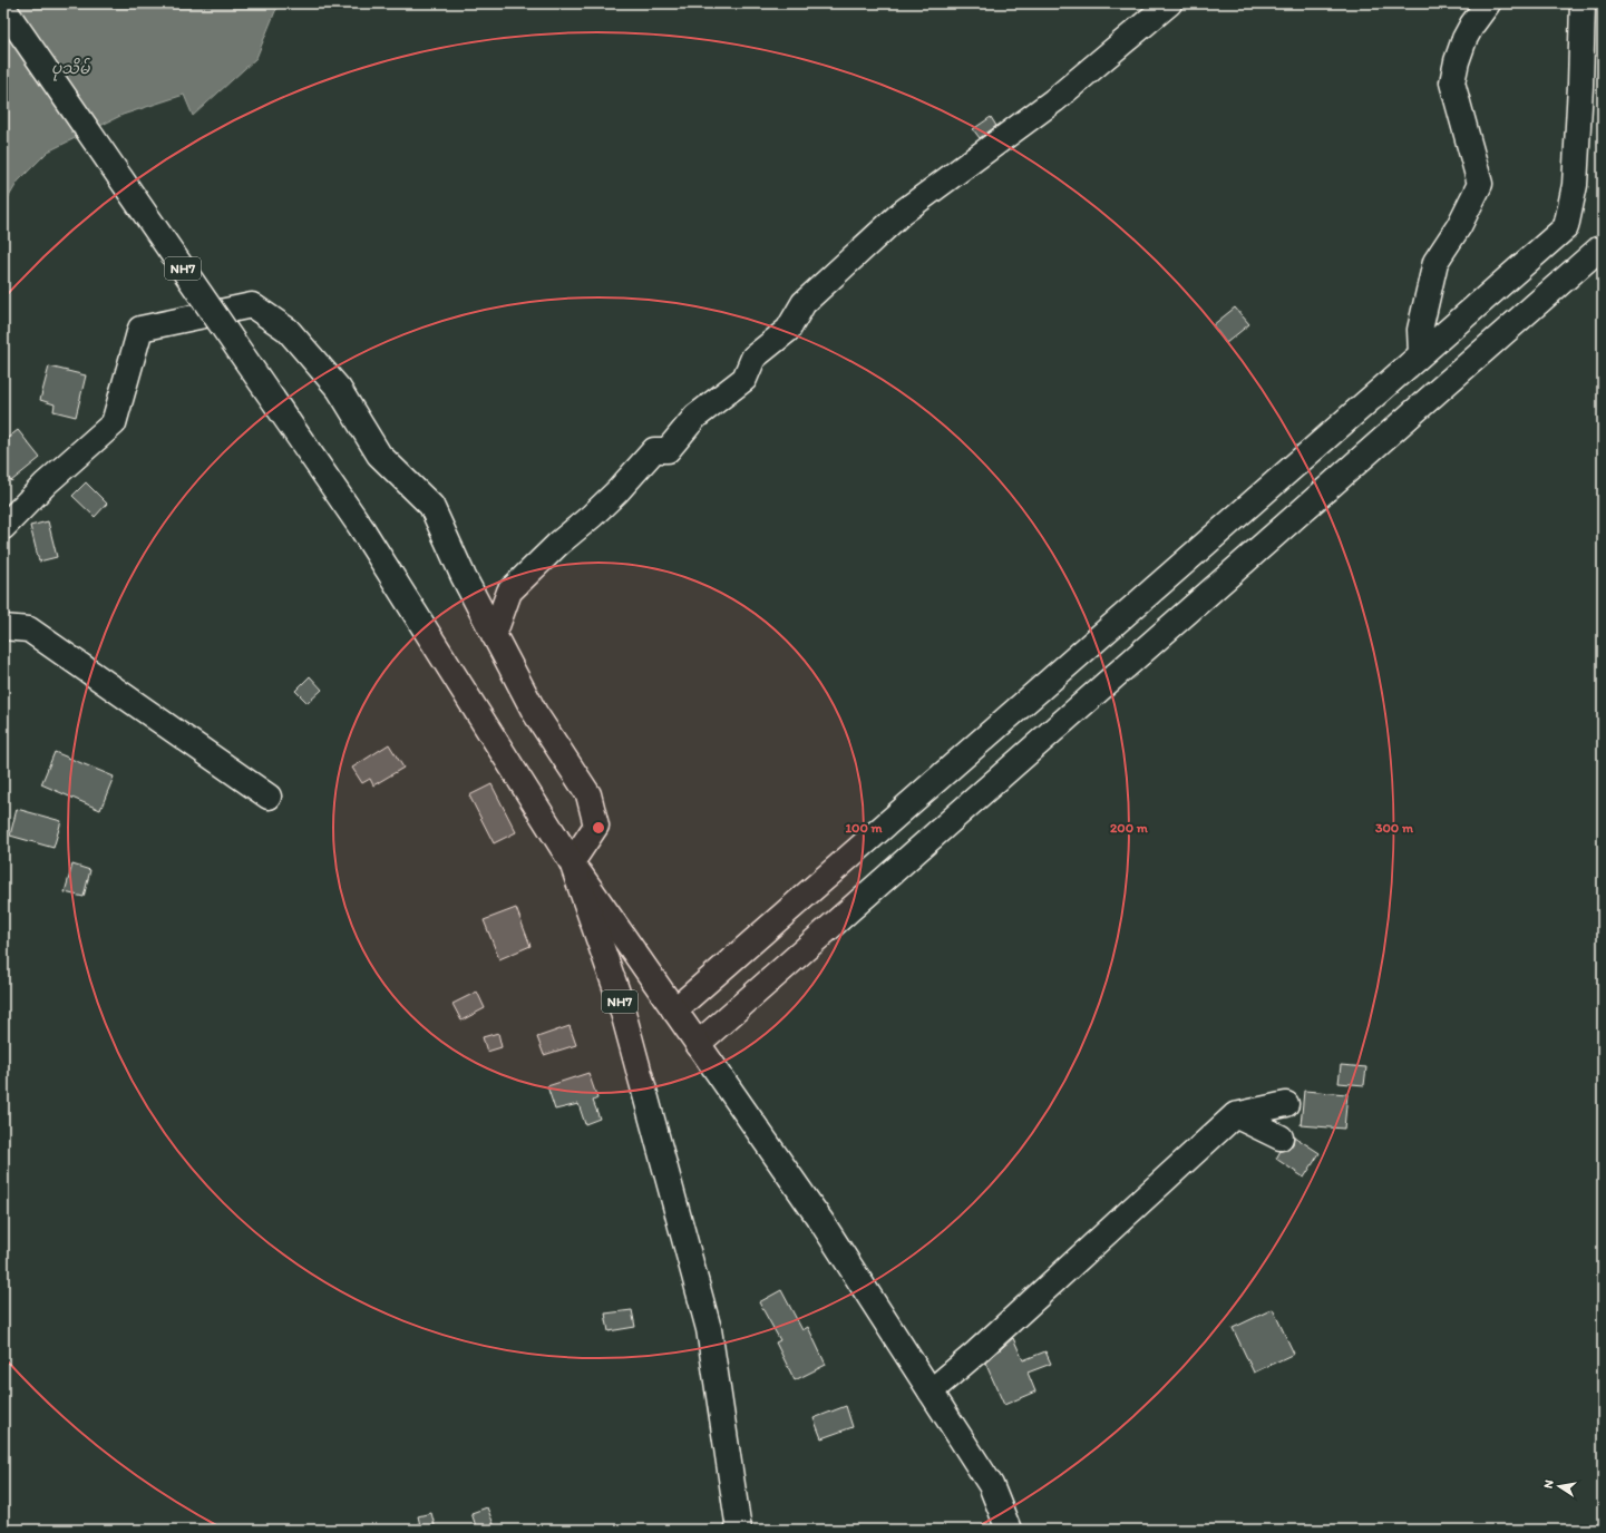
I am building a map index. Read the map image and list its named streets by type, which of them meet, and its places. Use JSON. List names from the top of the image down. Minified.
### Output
{"streets":{"main road":["NH7"]},"water":["ပုသိမ်"],"north":"left","rings":["100 m","200 m","300 m"]}
